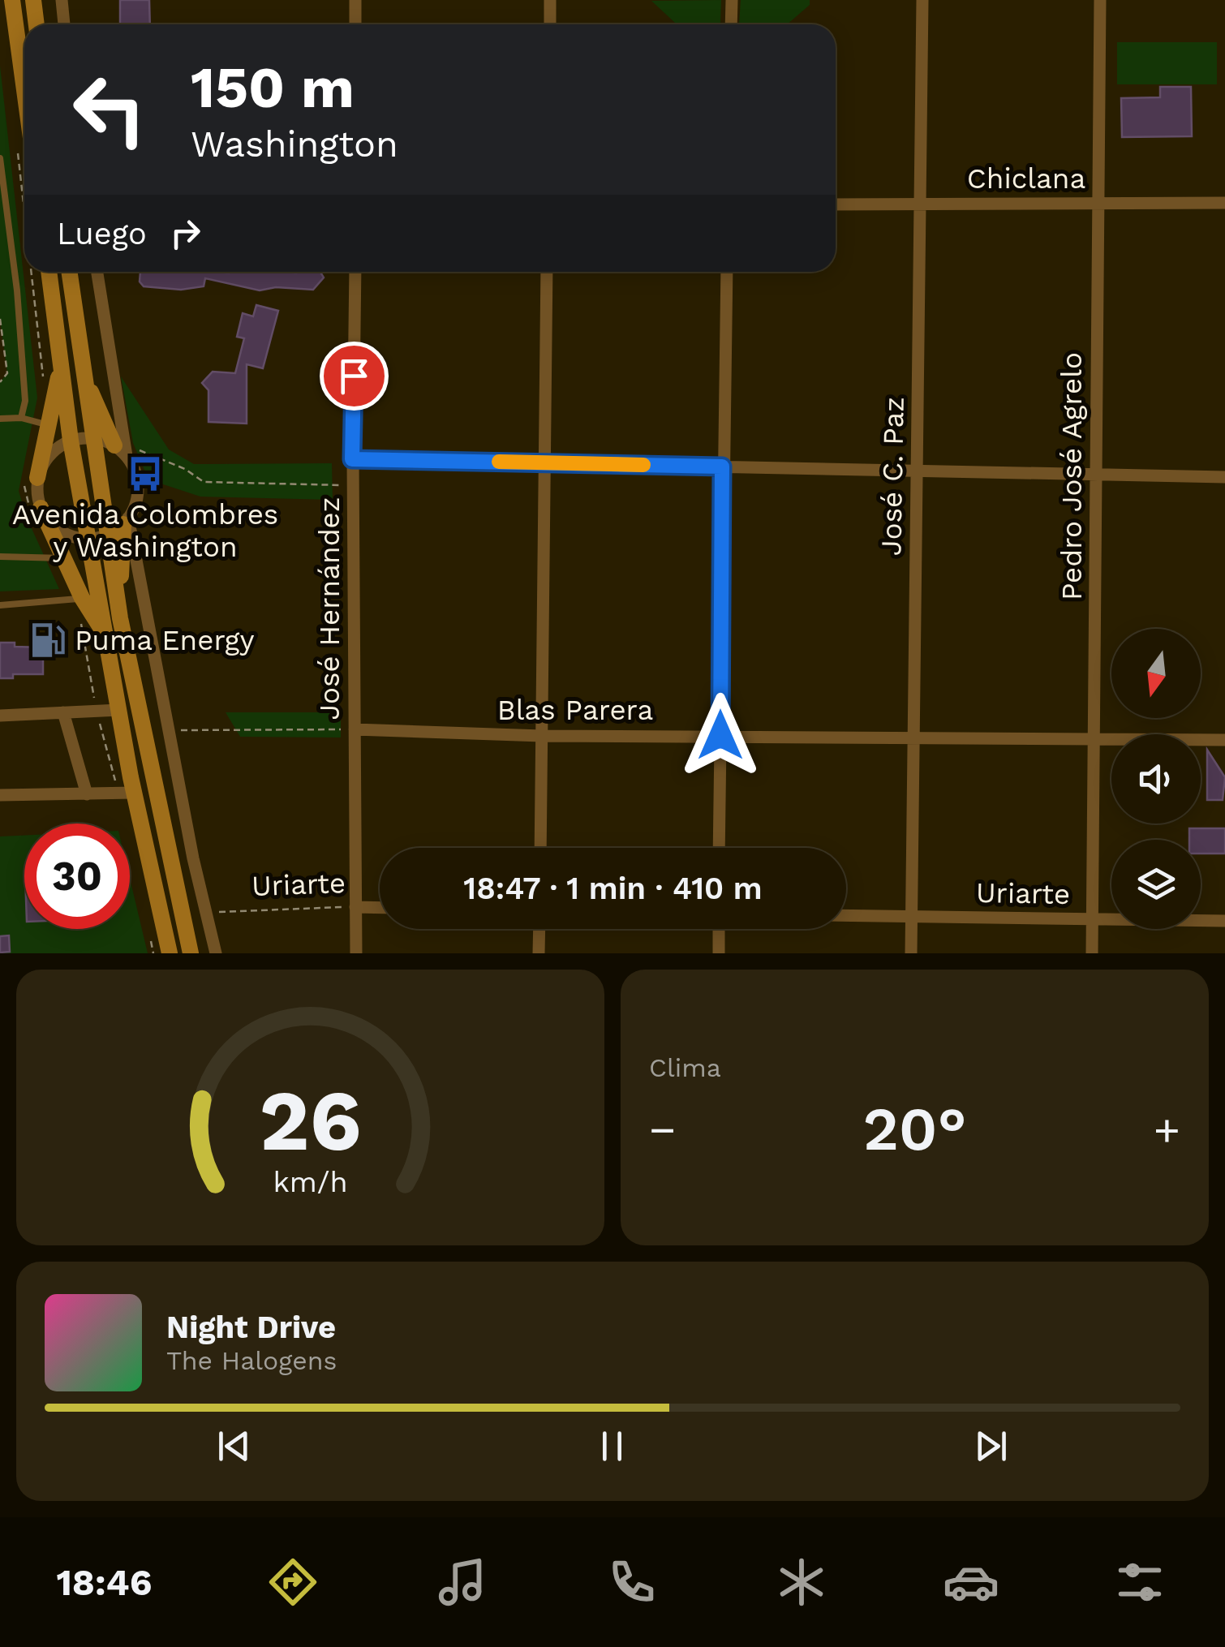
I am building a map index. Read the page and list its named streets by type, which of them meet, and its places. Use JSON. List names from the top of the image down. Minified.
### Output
{"streets":{"street":["Chiclana","José C. Paz","Pedro José Agrelo","José Hernández","Blas Parera","Uriarte"]},"crossings":[["Chiclana","José C. Paz"],["Chiclana","Pedro José Agrelo"],["José C. Paz","Blas Parera"],["José C. Paz","Uriarte"],["Pedro José Agrelo","Blas Parera"],["Pedro José Agrelo","Uriarte"],["José Hernández","Blas Parera"],["José Hernández","Uriarte"]],"places":{"bus stop":["Avenida Colombres y Washington"],"fuel station":["Puma Energy"]},"north":"bottom","page":{"turn":["150 m","Washington"],"then":"Luego","limit":"30","trip":"18:47 · 1 min · 410 m","tile":"Clima","heat":["−","20°","+"],"song":["Night Drive","The Halogens"],"tabs":"18:46","gauge":["26","km/h"]}}
